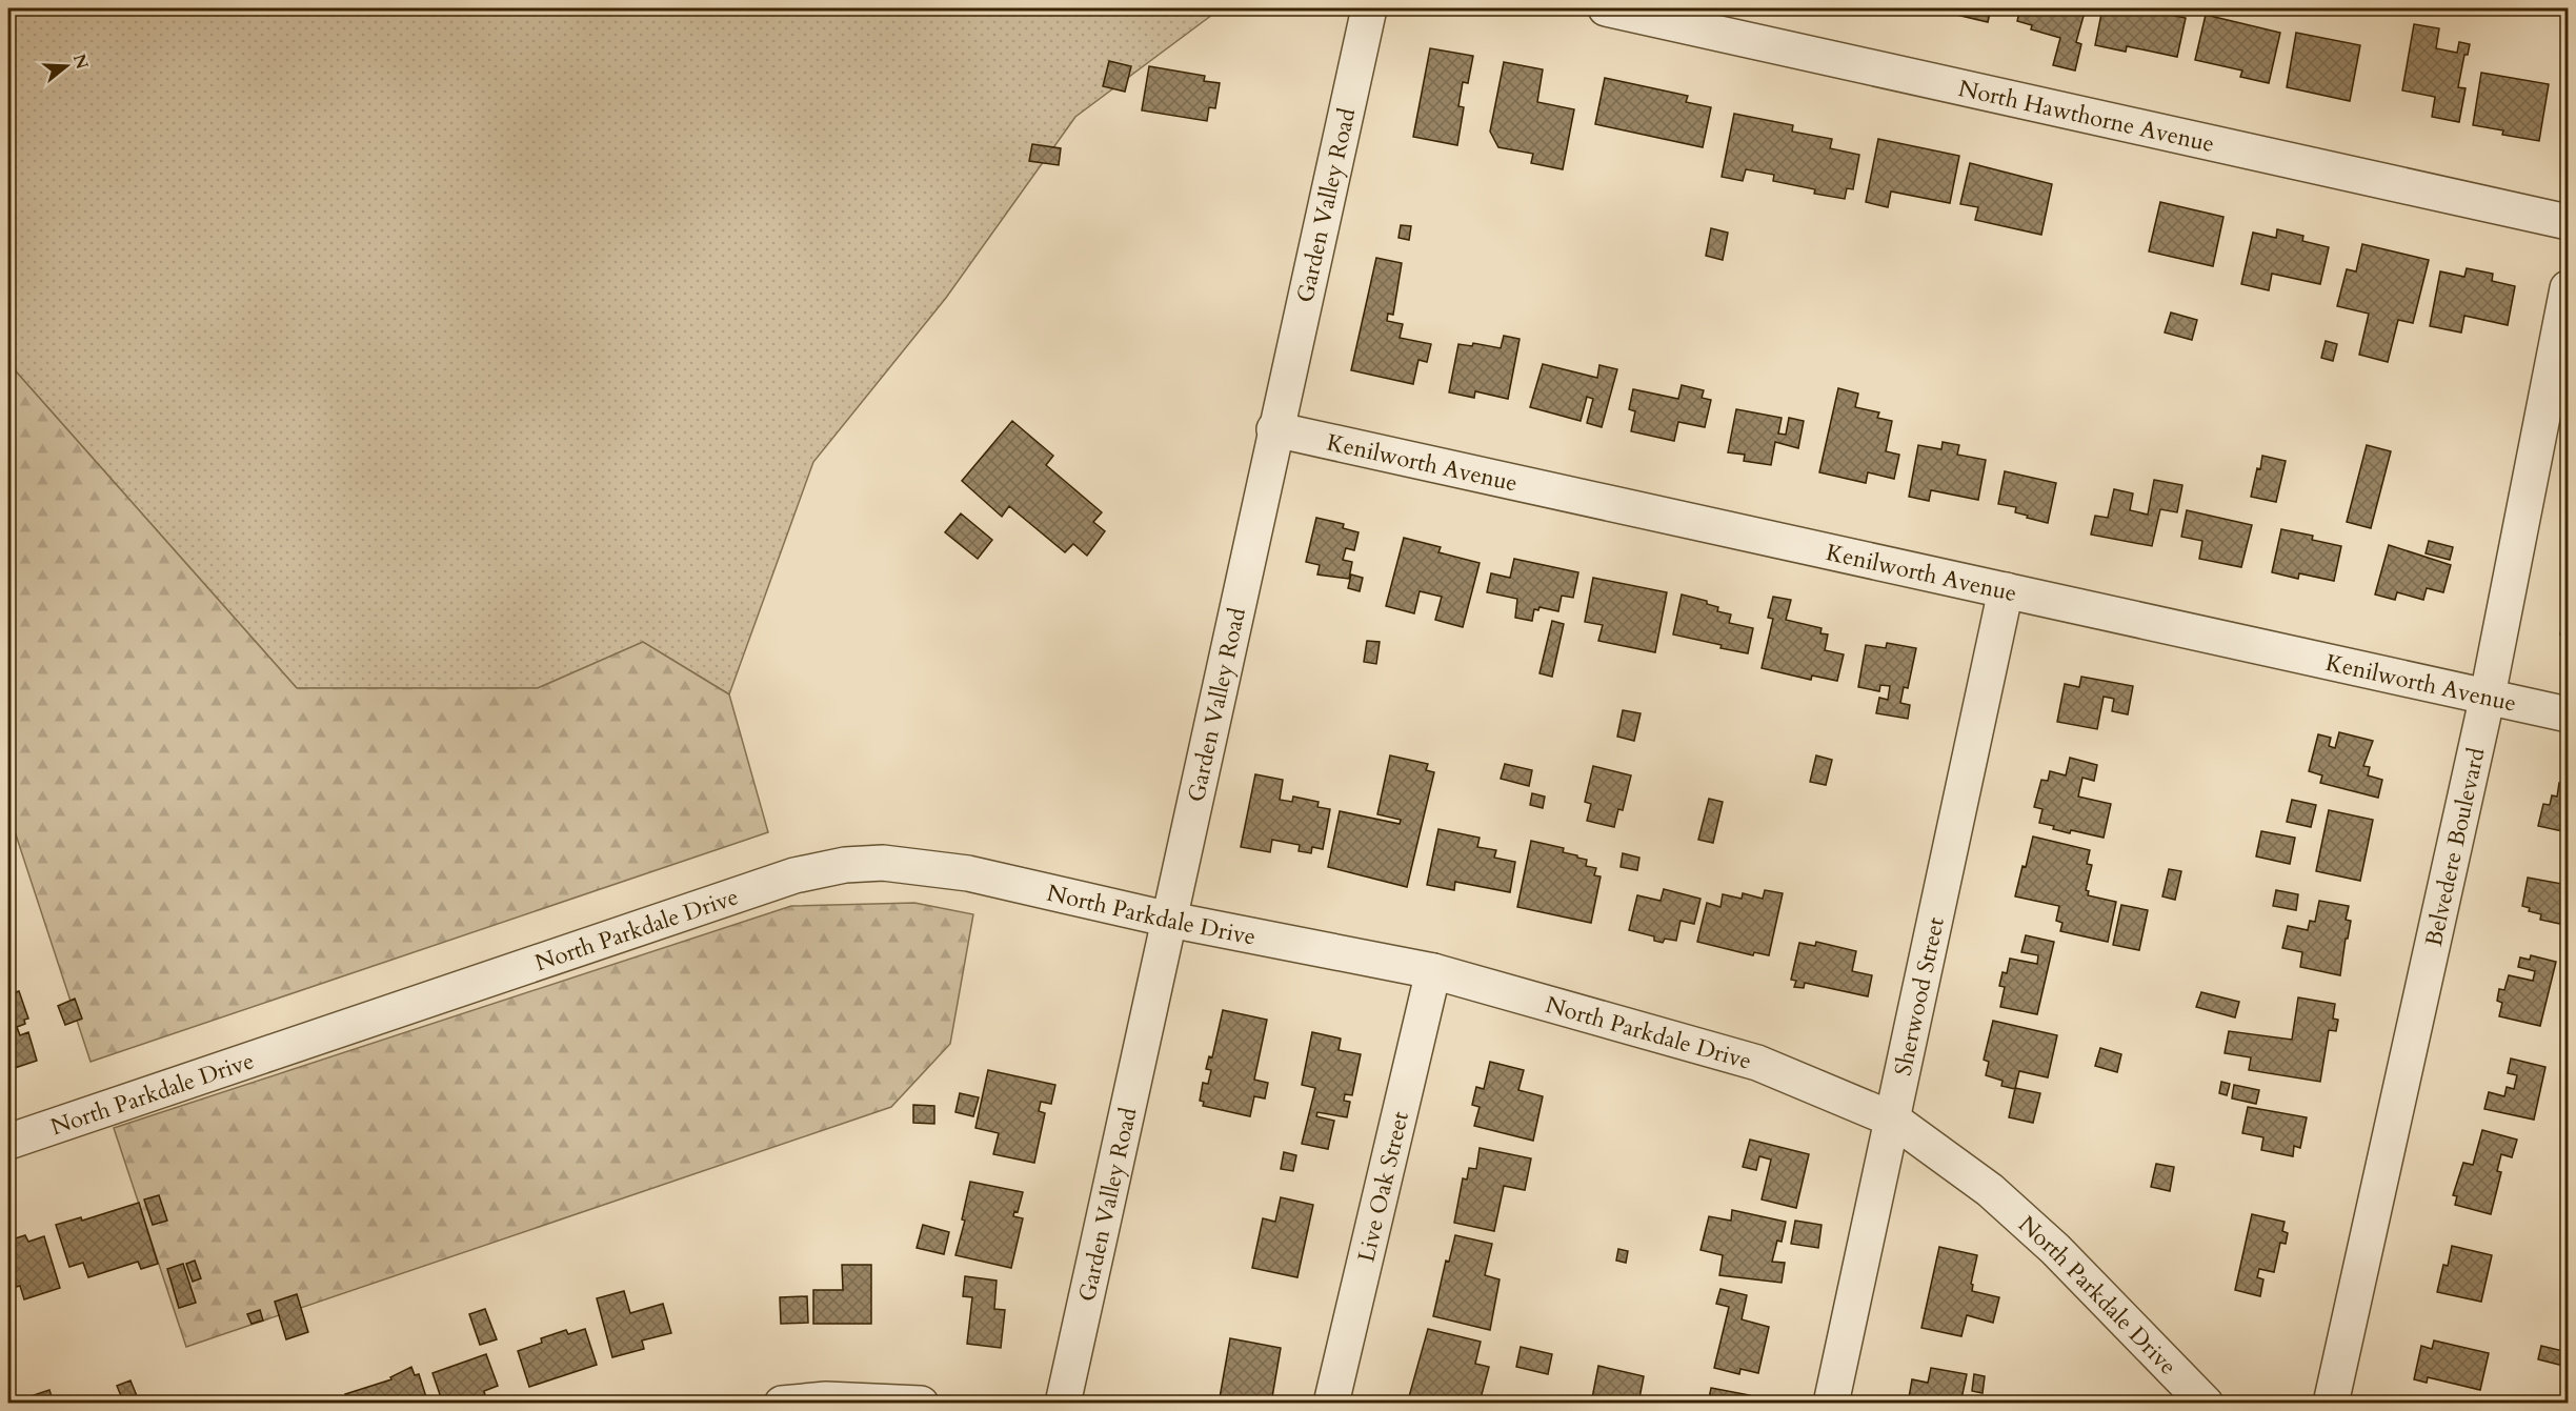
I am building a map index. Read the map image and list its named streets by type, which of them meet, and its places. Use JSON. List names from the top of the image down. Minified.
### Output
{"streets":{"street":["North Hawthorne Avenue","Garden Valley Road","Kenilworth Avenue","Belvedere Boulevard","North Parkdale Drive","Sherwood Street","Live Oak Street"]},"crossings":[["Garden Valley Road","Kenilworth Avenue"],["Garden Valley Road","North Parkdale Drive"],["Kenilworth Avenue","Belvedere Boulevard"],["Kenilworth Avenue","Sherwood Street"],["North Parkdale Drive","Sherwood Street"],["North Parkdale Drive","Live Oak Street"]],"north":"right"}
